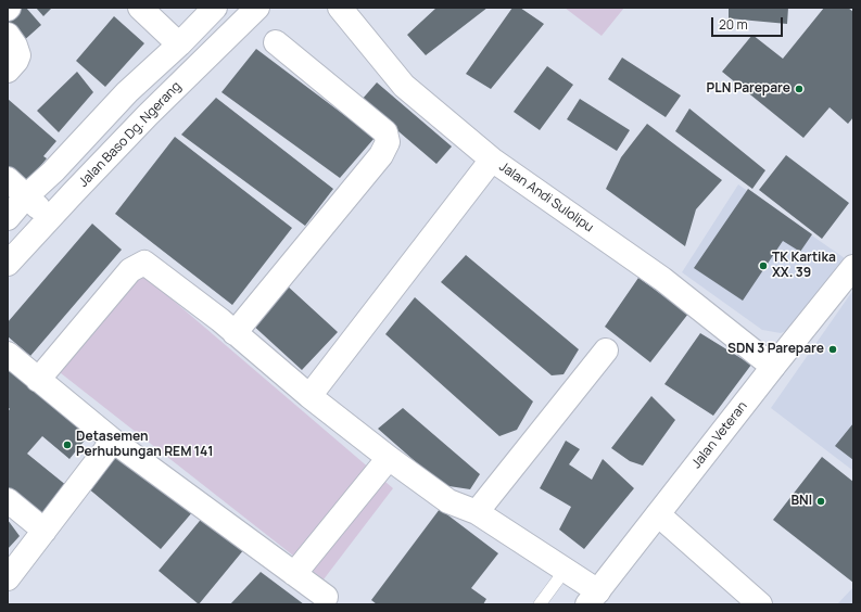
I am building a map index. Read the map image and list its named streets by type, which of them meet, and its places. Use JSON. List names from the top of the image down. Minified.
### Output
{"streets":{"street":["Jalan Baso Dg. Ngerang","Jalan Andi Sulolipu","Jalan Veteran"]},"crossings":[["Jalan Andi Sulolipu","Jalan Veteran"]],"places":["PLN Parepare","TK Kartika XX. 39","SDN 3 Parepare","Detasemen Perhubungan REM 141","BNI"],"scale_bar":"20 m"}
